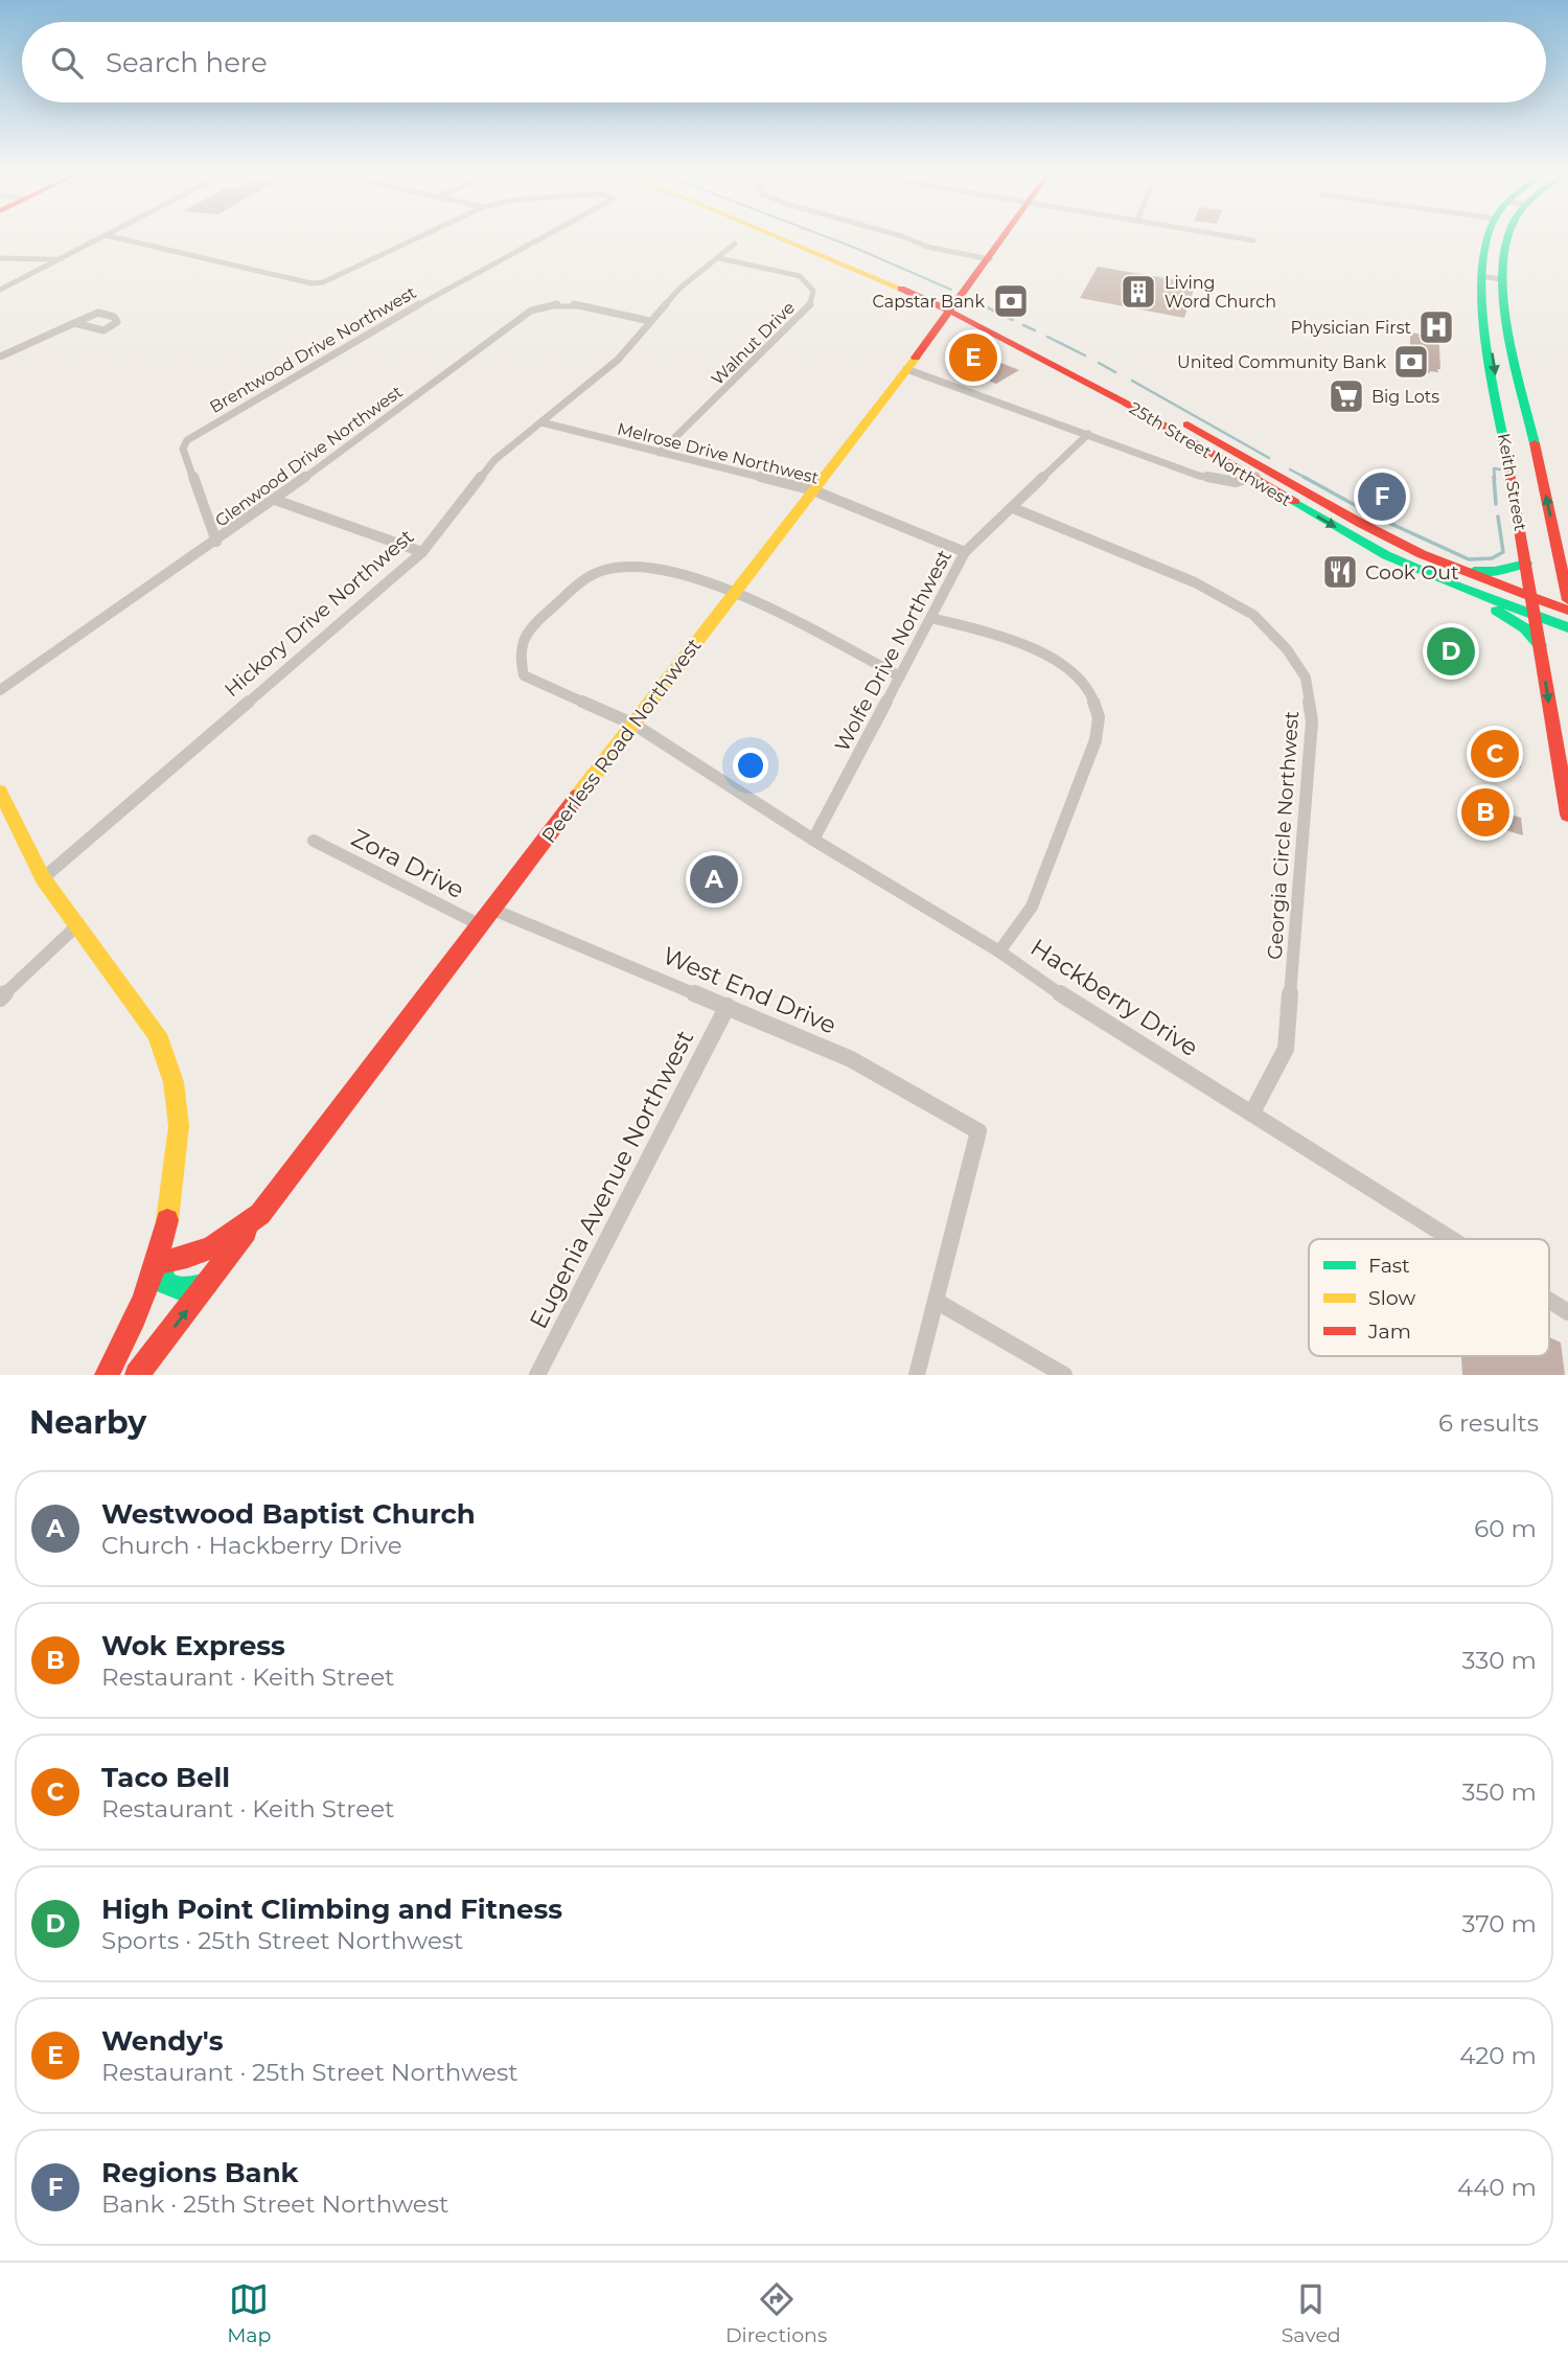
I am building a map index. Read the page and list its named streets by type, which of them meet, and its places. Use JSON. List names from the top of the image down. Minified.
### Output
{"streets":{"main road":["25th Street Northwest","Keith Street","Peerless Road Northwest"],"street":["Walnut Drive","Brentwood Drive Northwest","Melrose Drive Northwest","Glenwood Drive Northwest","Hickory Drive Northwest","Wolfe Drive Northwest","Georgia Circle Northwest","Zora Drive","West End Drive","Hackberry Drive","Eugenia Avenue Northwest"]},"crossings":[["Walnut Drive","Melrose Drive Northwest"],["Walnut Drive","Hickory Drive Northwest"],["Brentwood Drive Northwest","Glenwood Drive Northwest"],["Melrose Drive Northwest","Hickory Drive Northwest"],["Melrose Drive Northwest","Wolfe Drive Northwest"],["Melrose Drive Northwest","Peerless Road Northwest"],["25th Street Northwest","Keith Street"],["25th Street Northwest","Peerless Road Northwest"],["Glenwood Drive Northwest","Hickory Drive Northwest"],["Wolfe Drive Northwest","Georgia Circle Northwest"],["Wolfe Drive Northwest","Hackberry Drive"],["Peerless Road Northwest","Zora Drive"],["Peerless Road Northwest","West End Drive"],["Peerless Road Northwest","Hackberry Drive"],["Georgia Circle Northwest","Hackberry Drive"],["West End Drive","Eugenia Avenue Northwest"]],"places":{"building":["Living Word Church"],"bank":["Capstar Bank","United Community Bank"],"hospital":["Physician First"],"supermarket":["Big Lots"],"restaurant":["Cook Out"]},"legend":["Fast","Slow","Jam"],"page":{"search":"Search here","pins":["E","F","D","C","B","A"],"heading":["Nearby","6 results"],"list":[{"mark":"A","name":"Westwood Baptist Church","note":"Church · Hackberry Drive","value":"60 m"},{"mark":"B","name":"Wok Express","note":"Restaurant · Keith Street","value":"330 m"},{"mark":"C","name":"Taco Bell","note":"Restaurant · Keith Street","value":"350 m"},{"mark":"D","name":"High Point Climbing and Fitness","note":"Sports · 25th Street Northwest","value":"370 m"},{"mark":"E","name":"Wendy's","note":"Restaurant · 25th Street Northwest","value":"420 m"},{"mark":"F","name":"Regions Bank","note":"Bank · 25th Street Northwest","value":"440 m"}],"nav":["Map","Directions","Saved"]}}
